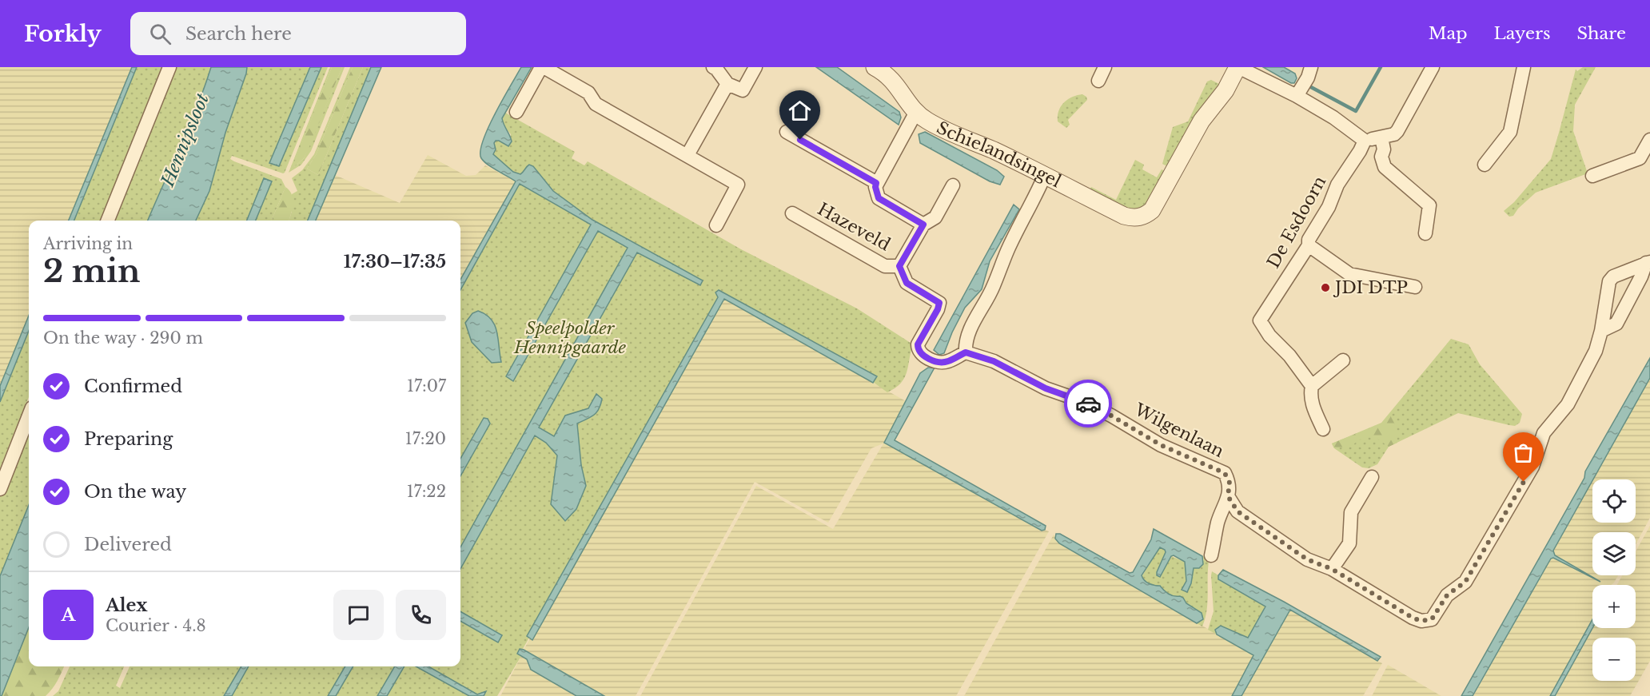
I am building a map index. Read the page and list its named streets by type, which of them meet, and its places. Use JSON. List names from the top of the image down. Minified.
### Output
{"streets":{"street":["Schielandsingel","De Esdoorn","Hazeveld","Wilgenlaan"]},"crossings":[["Hazeveld","Wilgenlaan"]],"water":["Hennipsloot"],"parks":["Speelpolder Hennipgaarde"],"places":["JDI DTP"],"page":{"header":"Forkly","search":"Search here","nav":["Map","Layers","Share"],"heading":["2 min","Arriving in","17:30–17:35"],"panel":["Alex","Courier · 4.8"],"bar":"On the way · 290 m","list":[["Confirmed","17:07"],["Preparing","17:20"],["On the way","17:22"],"Delivered"],"map_buttons":["+","−"],"round":"A"}}
